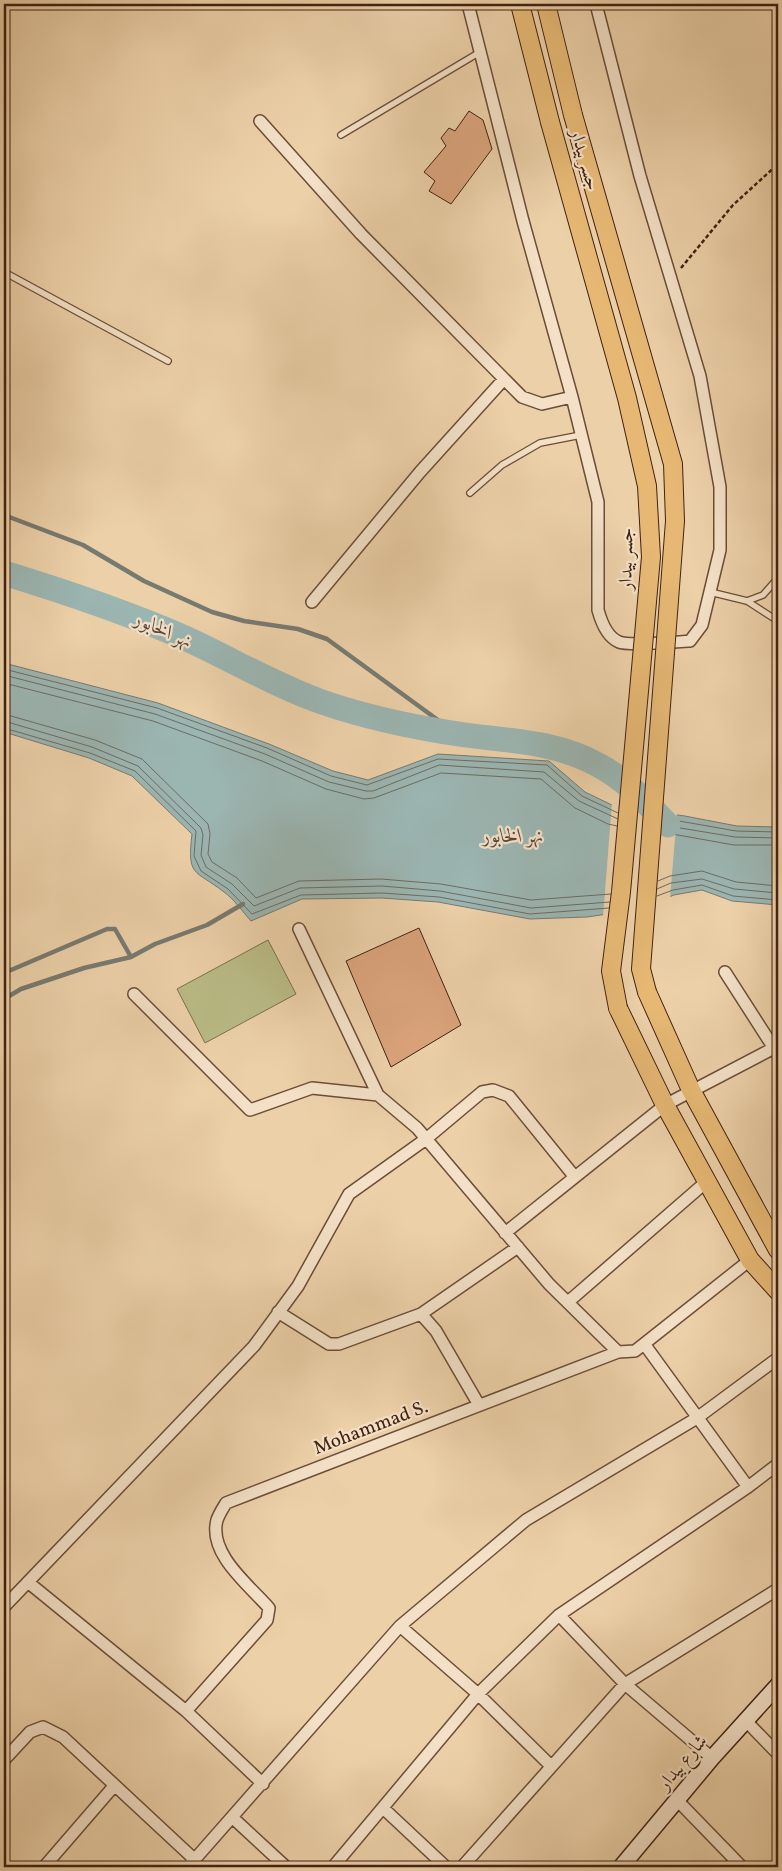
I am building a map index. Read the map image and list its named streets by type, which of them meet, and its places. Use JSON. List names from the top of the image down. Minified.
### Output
{"streets":{"main road":["جسر بيدار","شارع بيدار"],"street":["Mohammad S."]},"crossings":[["جسر بيدار","Mohammad S."]],"water":["نهر الخابور"]}
